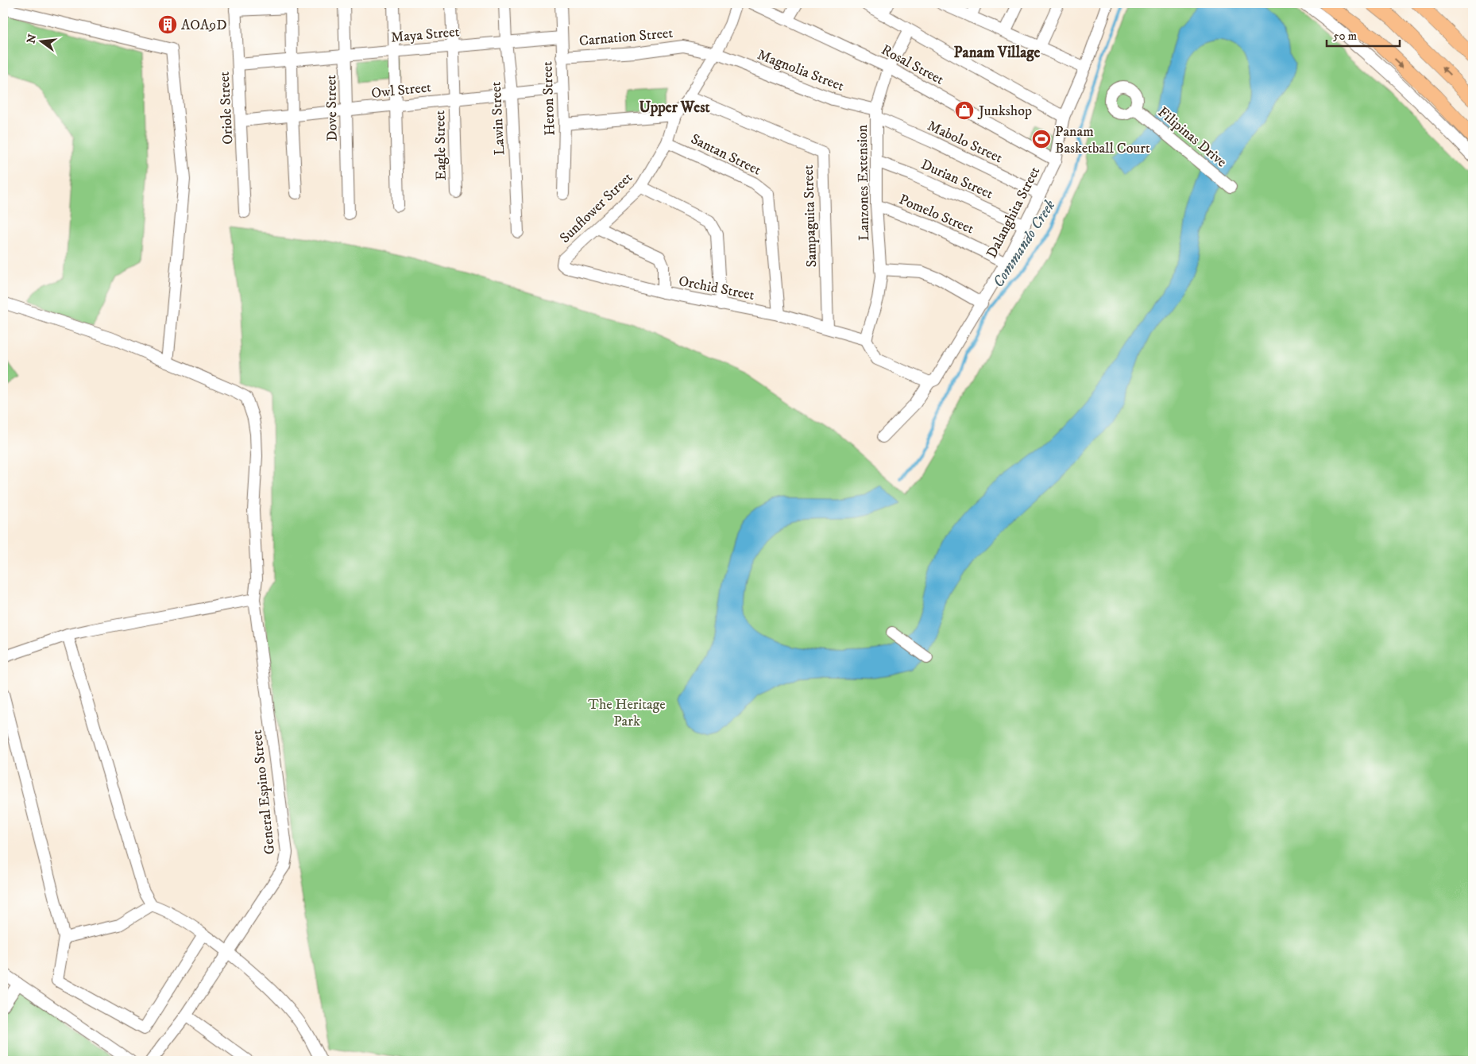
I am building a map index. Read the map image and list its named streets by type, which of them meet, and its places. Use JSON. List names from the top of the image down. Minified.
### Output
{"streets":{"street":["Maya Street","Carnation Street","Rosal Street","Magnolia Street","Owl Street","Heron Street","Oriole Street","Dove Street","Lawin Street","Filipinas Drive","Mabolo Street","Eagle Street","Santan Street","Durian Street","Lanzones Extension","Sunflower Street","Dalanghita Street","Pomelo Street","Sampaguita Street","Orchid Street","General Espino Street"]},"crossings":[["Maya Street","Heron Street"],["Maya Street","Oriole Street"],["Maya Street","Dove Street"],["Maya Street","Lawin Street"],["Maya Street","Eagle Street"],["Carnation Street","Magnolia Street"],["Carnation Street","Heron Street"],["Carnation Street","Sunflower Street"],["Rosal Street","Lanzones Extension"],["Rosal Street","Dalanghita Street"],["Magnolia Street","Mabolo Street"],["Magnolia Street","Lanzones Extension"],["Magnolia Street","Sunflower Street"],["Owl Street","Heron Street"],["Owl Street","Oriole Street"],["Owl Street","Dove Street"],["Owl Street","Lawin Street"],["Owl Street","Eagle Street"],["Mabolo Street","Lanzones Extension"],["Mabolo Street","Dalanghita Street"],["Santan Street","Sunflower Street"],["Santan Street","Orchid Street"],["Durian Street","Lanzones Extension"],["Durian Street","Dalanghita Street"],["Lanzones Extension","Pomelo Street"],["Lanzones Extension","Orchid Street"],["Sunflower Street","Sampaguita Street"],["Sunflower Street","Orchid Street"],["Dalanghita Street","Pomelo Street"],["Sampaguita Street","Orchid Street"]],"districts":["Panam Village","Upper West"],"water":["Commando Creek"],"parks":["The Heritage Park"],"places":{"building":["AOA9D"],"shop":["Junkshop"],"sports":["Panam Basketball Court"]},"scale_bar":"50 m","north":"left"}
